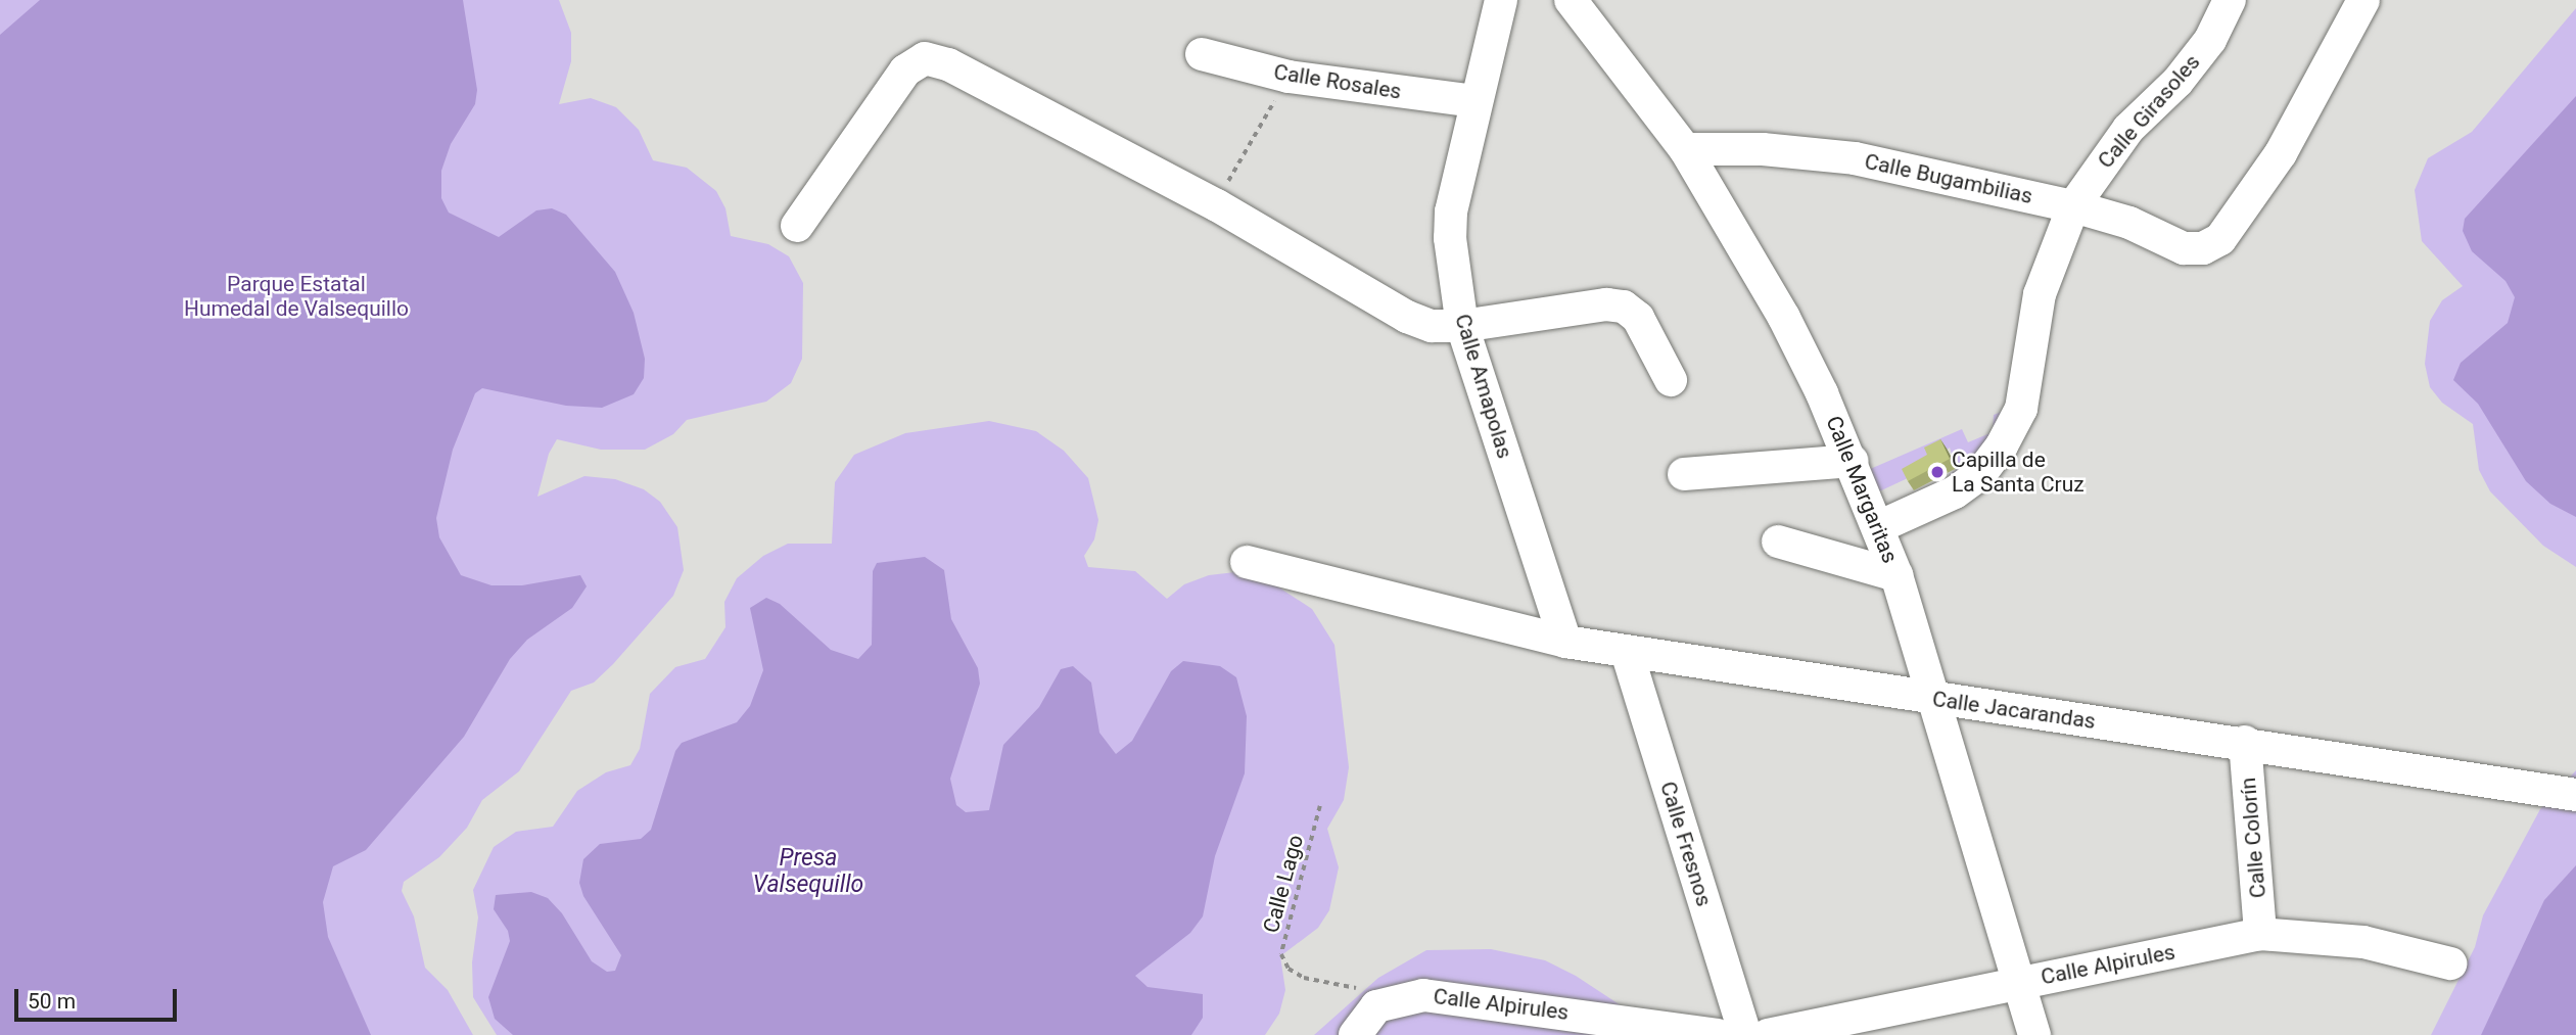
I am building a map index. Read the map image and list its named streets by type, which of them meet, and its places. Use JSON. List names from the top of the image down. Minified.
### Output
{"streets":{"street":["Calle Rosales","Calle Girasoles","Calle Bugambilias","Calle Amapolas","Calle Margaritas","Calle Jacarandas","Calle Colorín","Calle Fresnos","Calle Alpirules"],"path":["Calle Lago"]},"crossings":[["Calle Rosales","Calle Amapolas"],["Calle Girasoles","Calle Bugambilias"],["Calle Girasoles","Calle Margaritas"],["Calle Bugambilias","Calle Margaritas"],["Calle Amapolas","Calle Jacarandas"],["Calle Margaritas","Calle Jacarandas"],["Calle Margaritas","Calle Alpirules"],["Calle Jacarandas","Calle Colorín"],["Calle Jacarandas","Calle Fresnos"],["Calle Colorín","Calle Alpirules"],["Calle Lago","Calle Alpirules"]],"water":["Presa Valsequillo"],"parks":["Parque Estatal Humedal de Valsequillo"],"places":["Capilla de La Santa Cruz"],"scale_bar":"50 m"}
